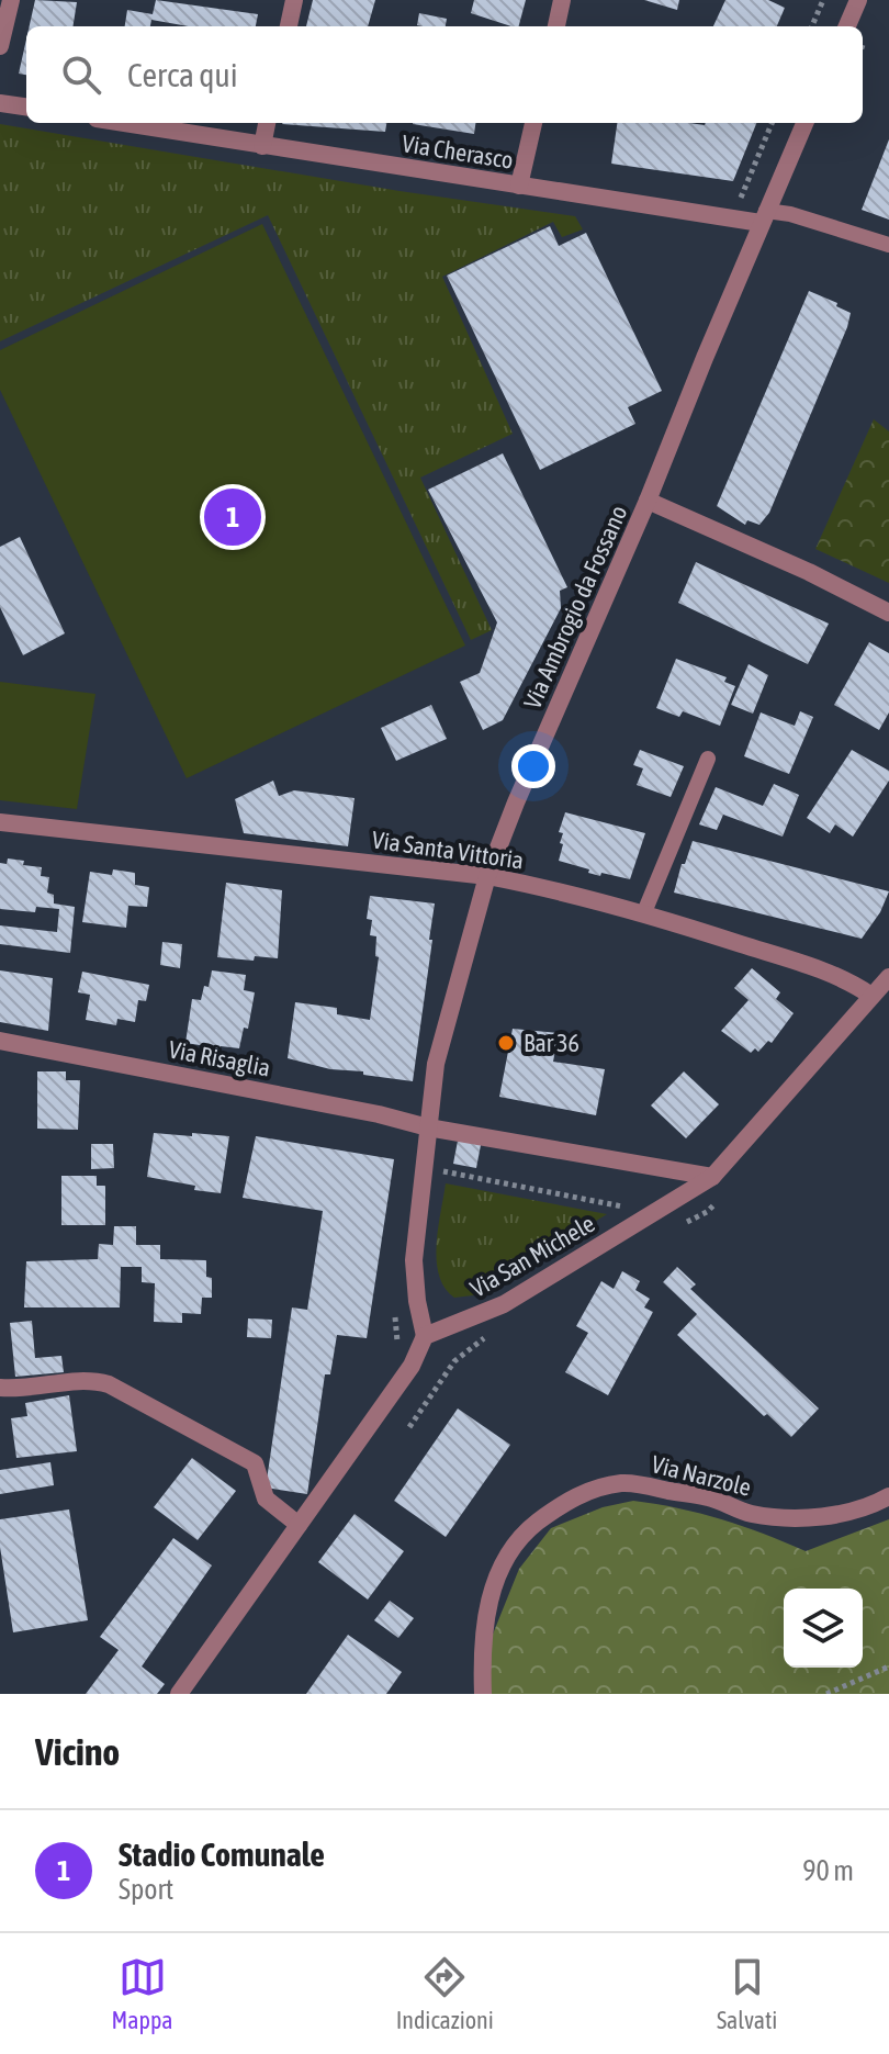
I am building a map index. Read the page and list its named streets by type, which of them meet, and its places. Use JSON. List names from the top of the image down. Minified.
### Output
{"streets":{"street":["Via Cherasco","Via Ambrogio da Fossano","Via Santa Vittoria","Via Risaglia","Via San Michele","Via Narzole"]},"crossings":[["Via Cherasco","Via Ambrogio da Fossano"],["Via Ambrogio da Fossano","Via Santa Vittoria"],["Via Ambrogio da Fossano","Via Risaglia"],["Via Ambrogio da Fossano","Via San Michele"],["Via Santa Vittoria","Via San Michele"]],"places":["Bar 36"],"page":{"search":"Cerca qui","pins":"1","heading":"Vicino","list":[{"mark":"1","name":"Stadio Comunale","note":"Sport","value":"90 m"}],"nav":["Mappa","Indicazioni","Salvati"]}}
